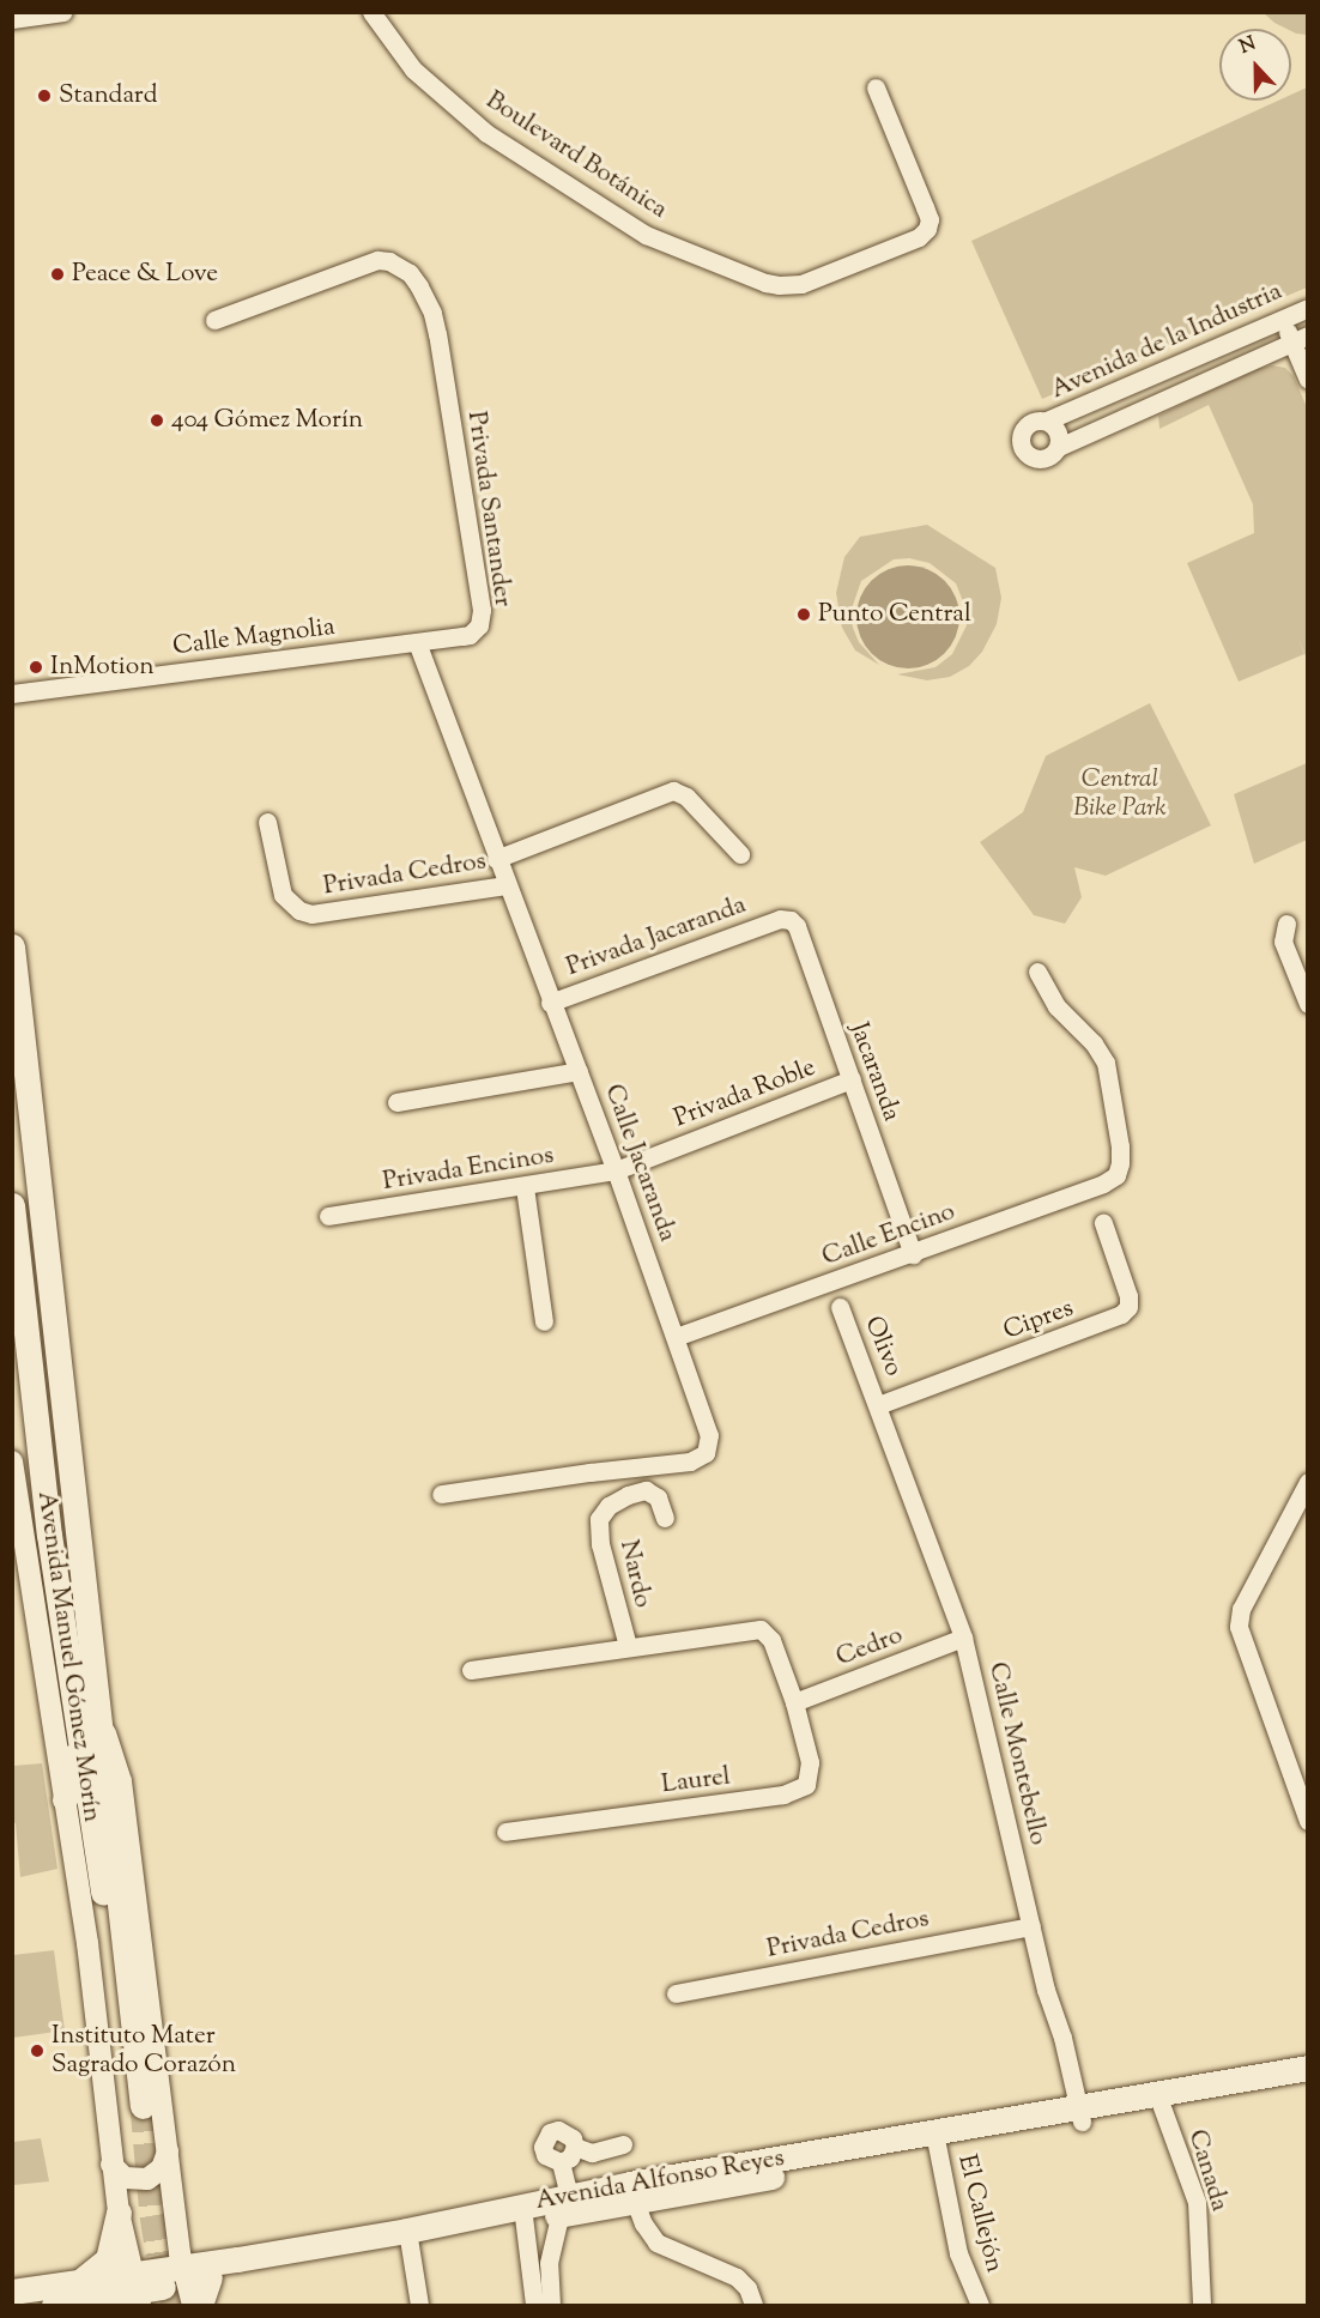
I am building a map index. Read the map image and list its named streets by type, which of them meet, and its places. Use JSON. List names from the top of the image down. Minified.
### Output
{"streets":{"main road":["Avenida Manuel Gómez Morín","Avenida Alfonso Reyes"],"street":["Boulevard Botánica","Avenida de la Industria","Privada Santander","Calle Magnolia","Privada Cedros","Privada Jacaranda","Jacaranda","Privada Roble","Calle Jacaranda","Privada Encinos","Calle Encino","Cipres","Olivo","Nardo","Cedro","Calle Montebello","Laurel","Canada","El Callejón"]},"crossings":[["Privada Santander","Calle Magnolia"],["Privada Santander","Calle Jacaranda"],["Calle Magnolia","Calle Jacaranda"],["Privada Cedros","Calle Jacaranda"],["Privada Cedros","Calle Montebello"],["Privada Jacaranda","Jacaranda"],["Privada Jacaranda","Calle Jacaranda"],["Jacaranda","Privada Roble"],["Jacaranda","Calle Encino"],["Privada Roble","Calle Jacaranda"],["Privada Roble","Privada Encinos"],["Calle Jacaranda","Privada Encinos"],["Calle Jacaranda","Calle Encino"],["Cipres","Olivo"],["Cipres","Calle Montebello"],["Olivo","Calle Montebello"],["Nardo","Cedro"],["Nardo","Laurel"],["Cedro","Calle Montebello"],["Cedro","Laurel"],["Avenida Manuel Gómez Morín","Avenida Alfonso Reyes"],["Calle Montebello","Avenida Alfonso Reyes"],["Canada","Avenida Alfonso Reyes"],["Avenida Alfonso Reyes","El Callejón"]],"parks":["Central Bike Park"],"places":["Standard","Peace & Love","404 Gómez Morín","Punto Central","InMotion","Instituto Mater Sagrado Corazón"],"north":"top"}
